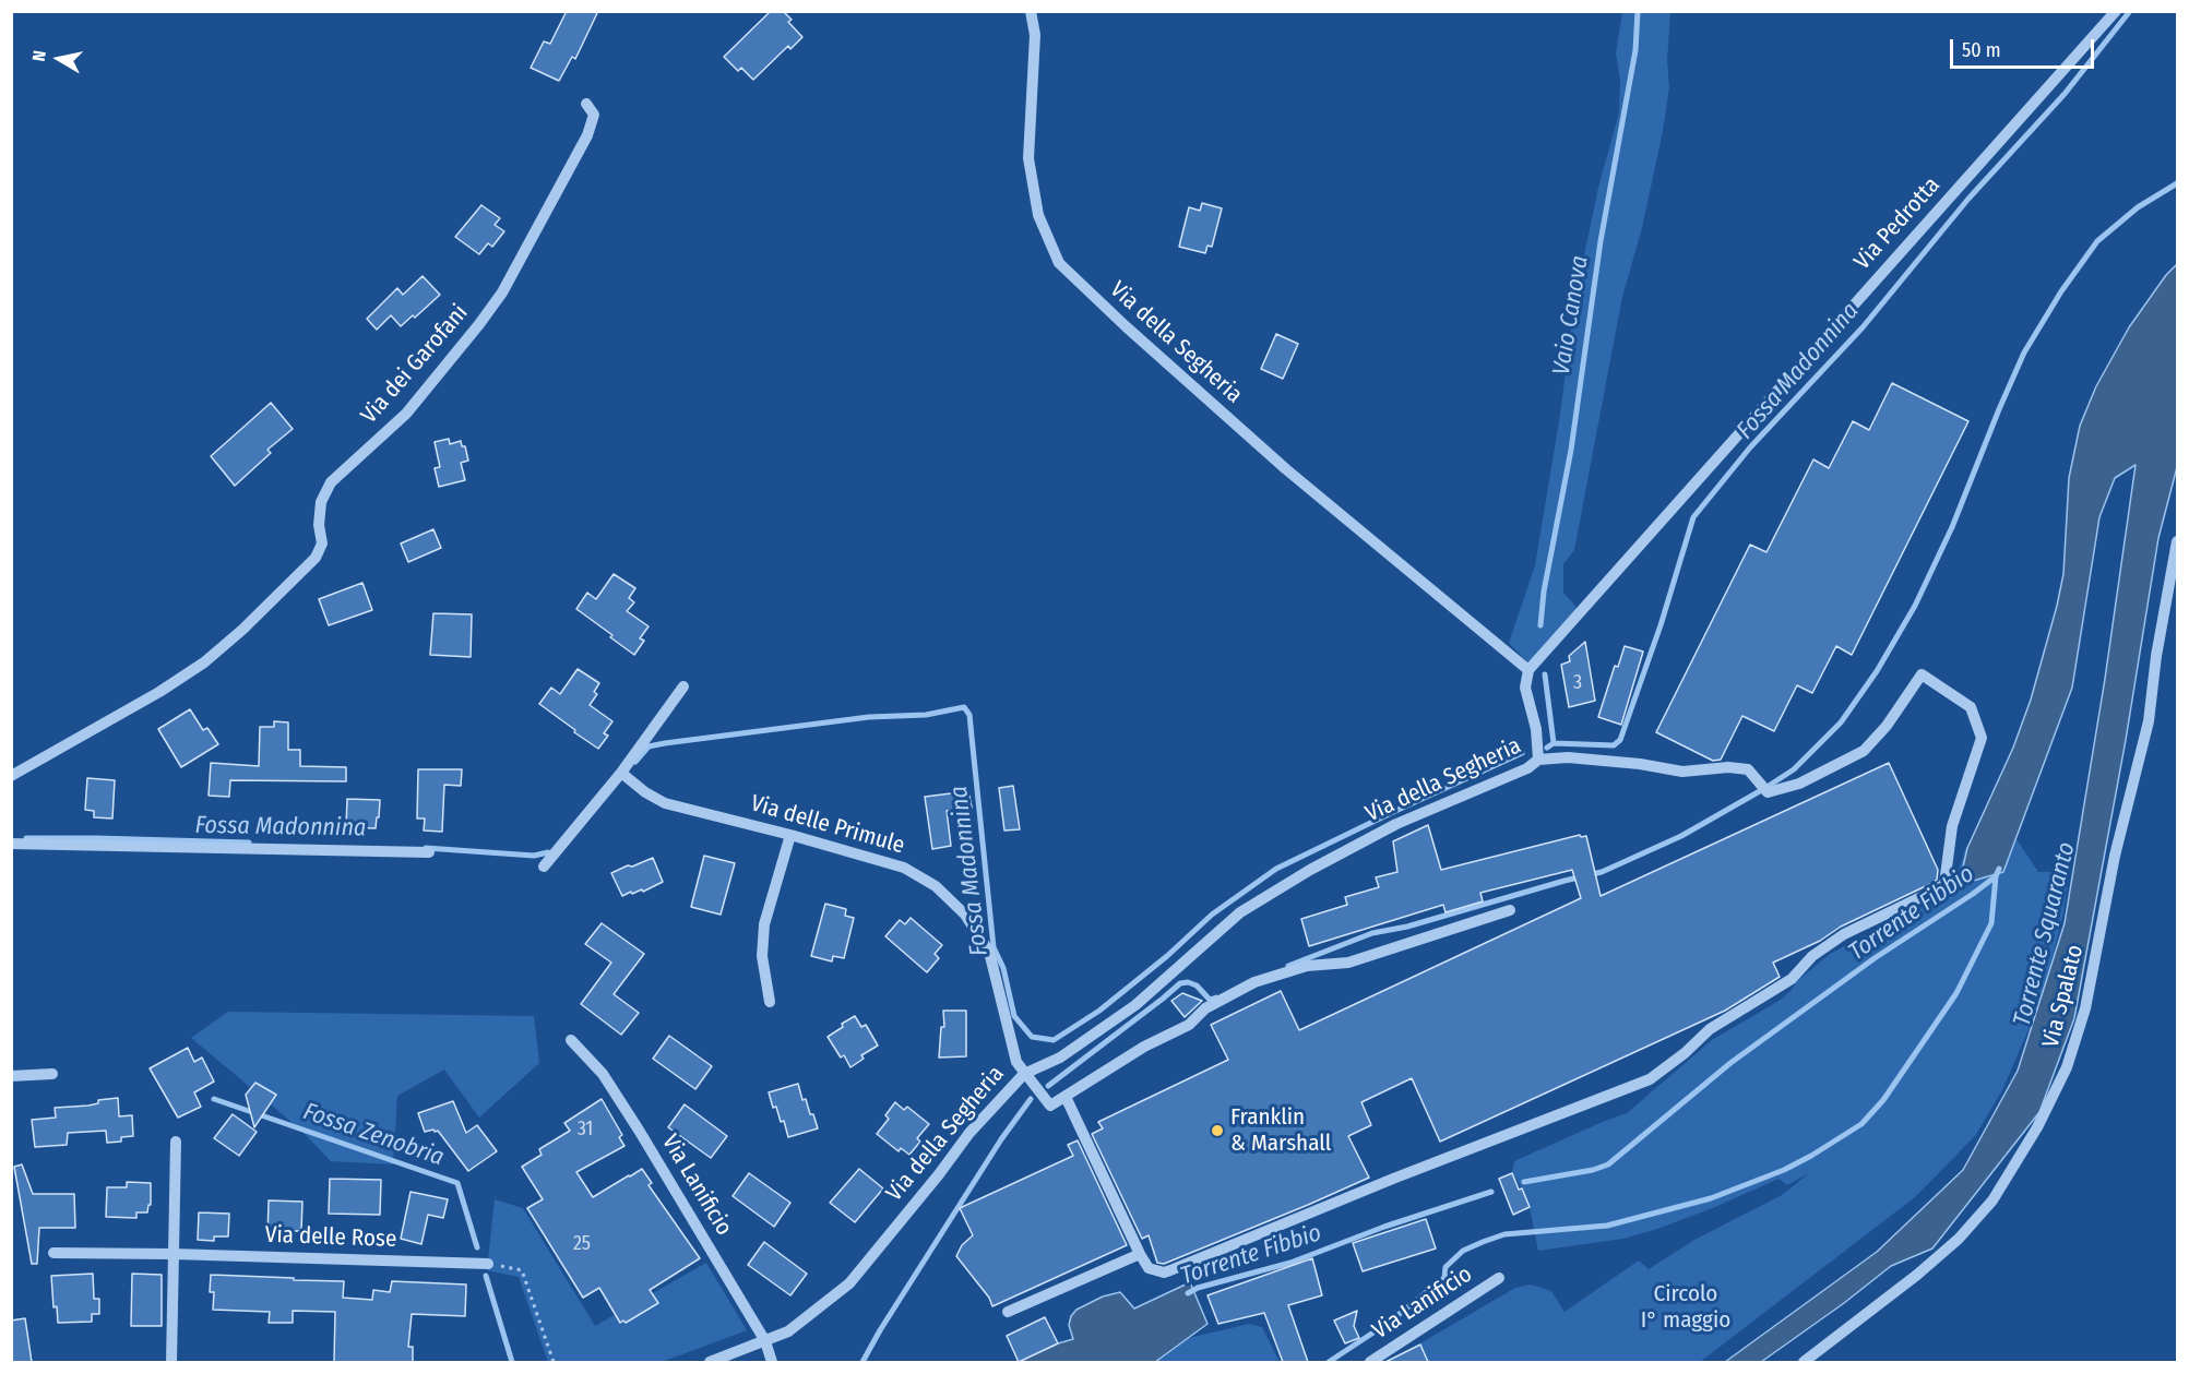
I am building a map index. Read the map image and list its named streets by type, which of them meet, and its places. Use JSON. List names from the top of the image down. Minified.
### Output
{"streets":{"street":["Via Pedrotta","Via della Segheria","Via dei Garofani","Via delle Primule","Via Spalato","Via Lanificio","Via delle Rose"]},"crossings":[["Via Pedrotta","Via della Segheria"],["Via della Segheria","Via delle Primule"],["Via della Segheria","Via Lanificio"]],"water":["Vaio Canova","Fossa Madonnina","Torrente Fibbio","Torrente Squaranto","Fossa Zenobria"],"parks":["Circolo I° maggio"],"places":["Franklin & Marshall"],"house_numbers":["3","31","25"],"scale_bar":"50 m","north":"left"}
